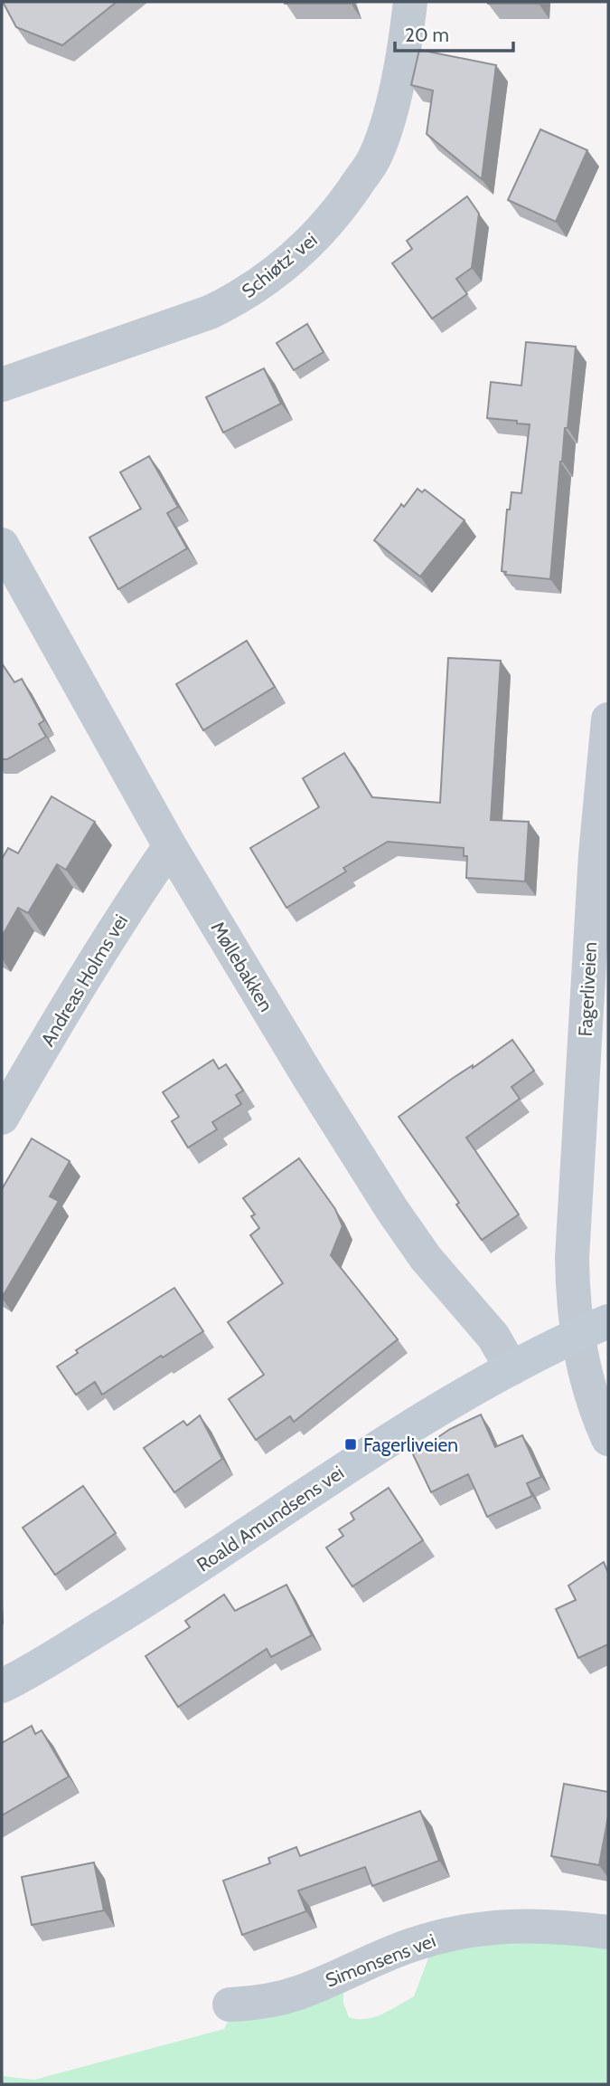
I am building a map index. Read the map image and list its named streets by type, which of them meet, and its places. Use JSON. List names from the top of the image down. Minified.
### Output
{"streets":{"street":["Schiøtz' vei","Møllebakken","Andreas Holms vei","Fagerliveien","Roald Amundsens vei","Simonsens vei"]},"crossings":[["Møllebakken","Andreas Holms vei"],["Møllebakken","Roald Amundsens vei"],["Fagerliveien","Roald Amundsens vei"]],"places":{"transit":["Fagerliveien"]},"scale_bar":"20 m"}
